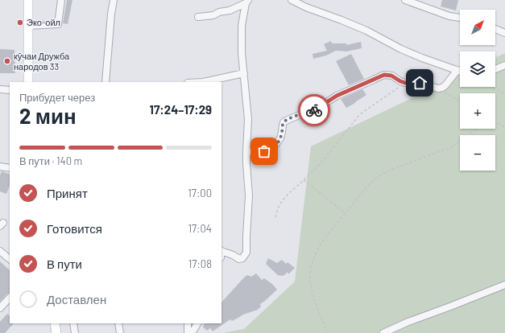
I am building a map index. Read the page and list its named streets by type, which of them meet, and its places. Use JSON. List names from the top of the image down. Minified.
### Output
{"places":["Эко-ойл","кӯчаи Дружба народов 33"],"north":"top right","page":{"map_buttons":["+","−"],"heading":["2 мин","Прибудет через","17:24–17:29"],"bar":"В пути · 140 m","list":[["Принят","17:00"],["Готовится","17:04"],["В пути","17:08"],"Доставлен"]}}
